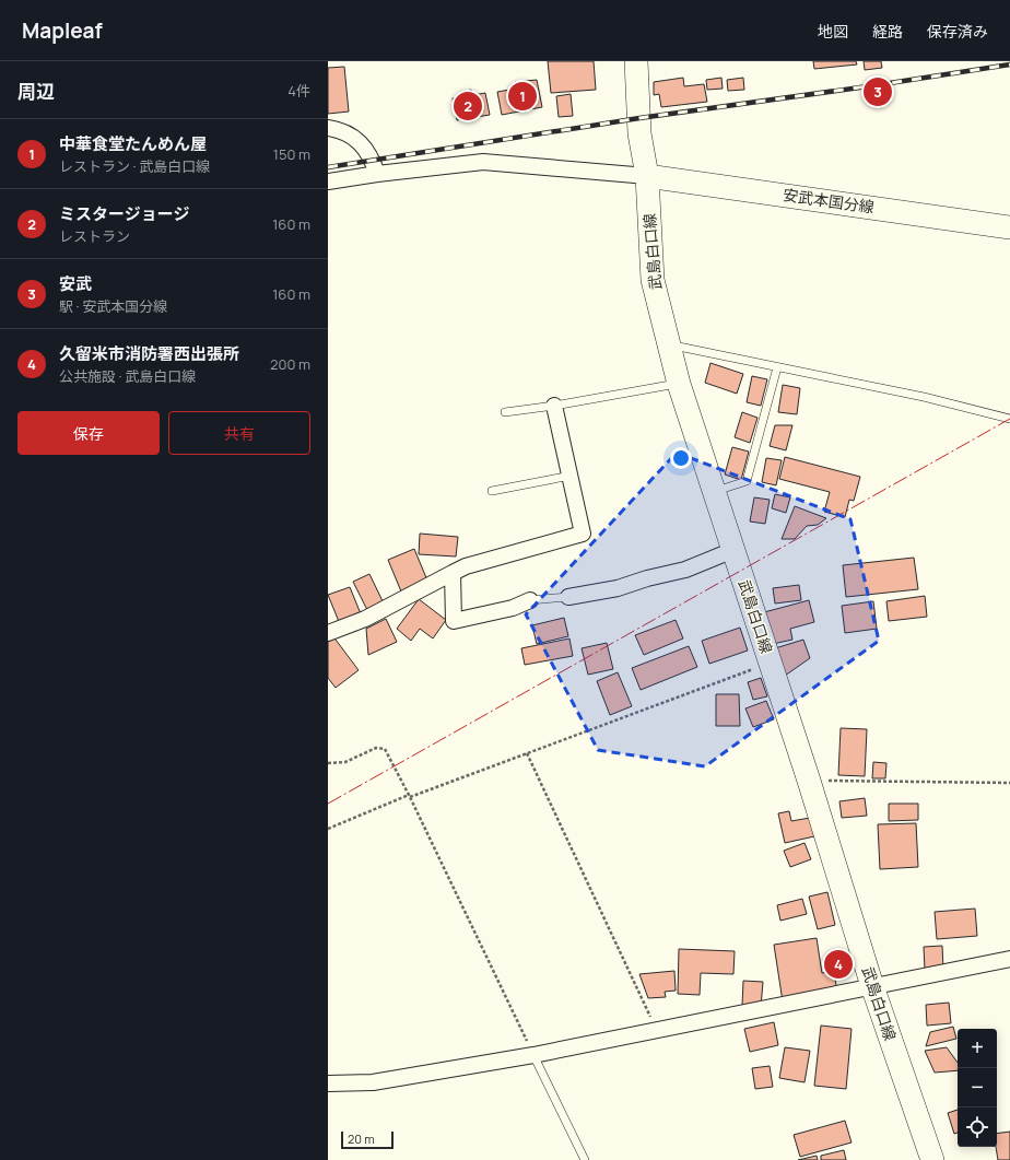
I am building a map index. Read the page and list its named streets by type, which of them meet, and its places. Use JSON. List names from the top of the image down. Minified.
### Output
{"streets":{"main road":["安武本国分線","武島白口線"]},"crossings":[["安武本国分線","武島白口線"]],"scale_bar":"20 m","page":{"header":"Mapleaf","nav":["地図","経路","保存済み"],"heading":["周辺","4件"],"pins":["3","1","2","4"],"list":[{"mark":"1","name":"中華食堂たんめん屋","note":"レストラン · 武島白口線","value":"150 m"},{"mark":"2","name":"ミスタージョージ","note":"レストラン","value":"160 m"},{"mark":"3","name":"安武","note":"駅 · 安武本国分線","value":"160 m"},{"mark":"4","name":"久留米市消防署西出張所","note":"公共施設 · 武島白口線","value":"200 m"}],"buttons":["保存","共有"],"map_buttons":["+","−"],"scale":"20 m"}}
